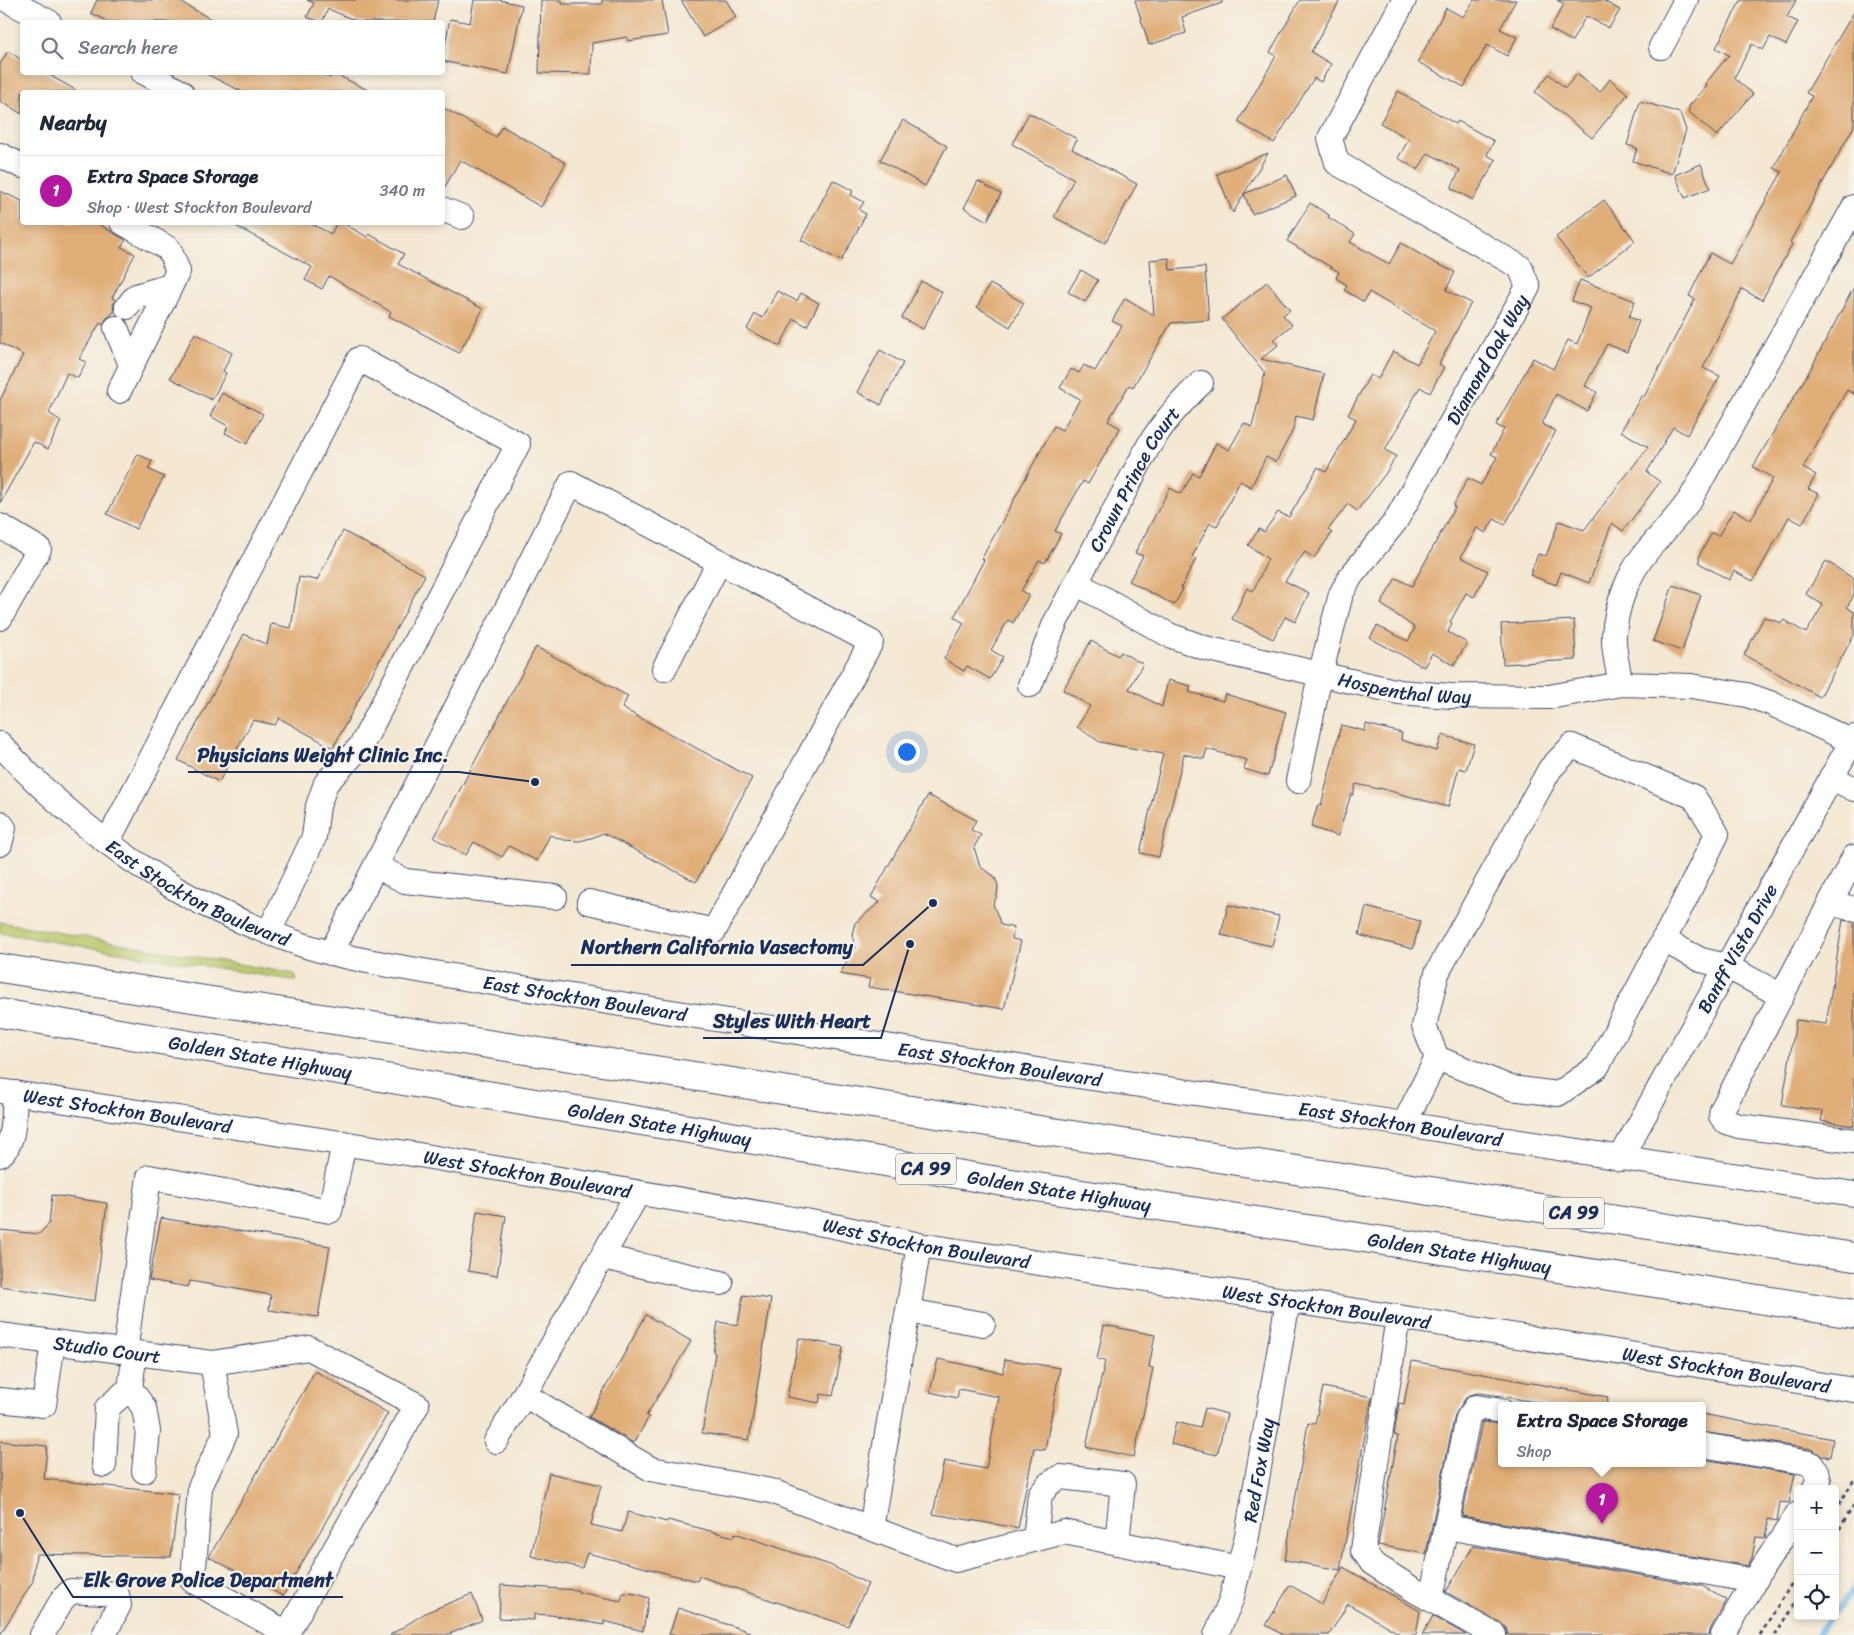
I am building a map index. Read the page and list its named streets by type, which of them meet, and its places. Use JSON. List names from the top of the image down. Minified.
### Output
{"streets":{"highway":["Golden State Highway","CA 99"],"street":["Diamond Oak Way","Crown Prince Court","Hospenthal Way","East Stockton Boulevard","Banff Vista Drive","West Stockton Boulevard","Studio Court","Red Fox Way"]},"crossings":[["Diamond Oak Way","Hospenthal Way"],["Crown Prince Court","Hospenthal Way"],["Hospenthal Way","Banff Vista Drive"],["East Stockton Boulevard","Banff Vista Drive"],["West Stockton Boulevard","Red Fox Way"]],"places":["Physicians Weight Clinic Inc.","Northern California Vasectomy","Styles With Heart","Elk Grove Police Department"],"page":{"search":"Search here","heading":"Nearby","list":[{"mark":"1","name":"Extra Space Storage","note":"Shop · West Stockton Boulevard","value":"340 m"}],"popup":["Extra Space Storage","Shop"],"pins":"1","map_buttons":["+","−"]}}
